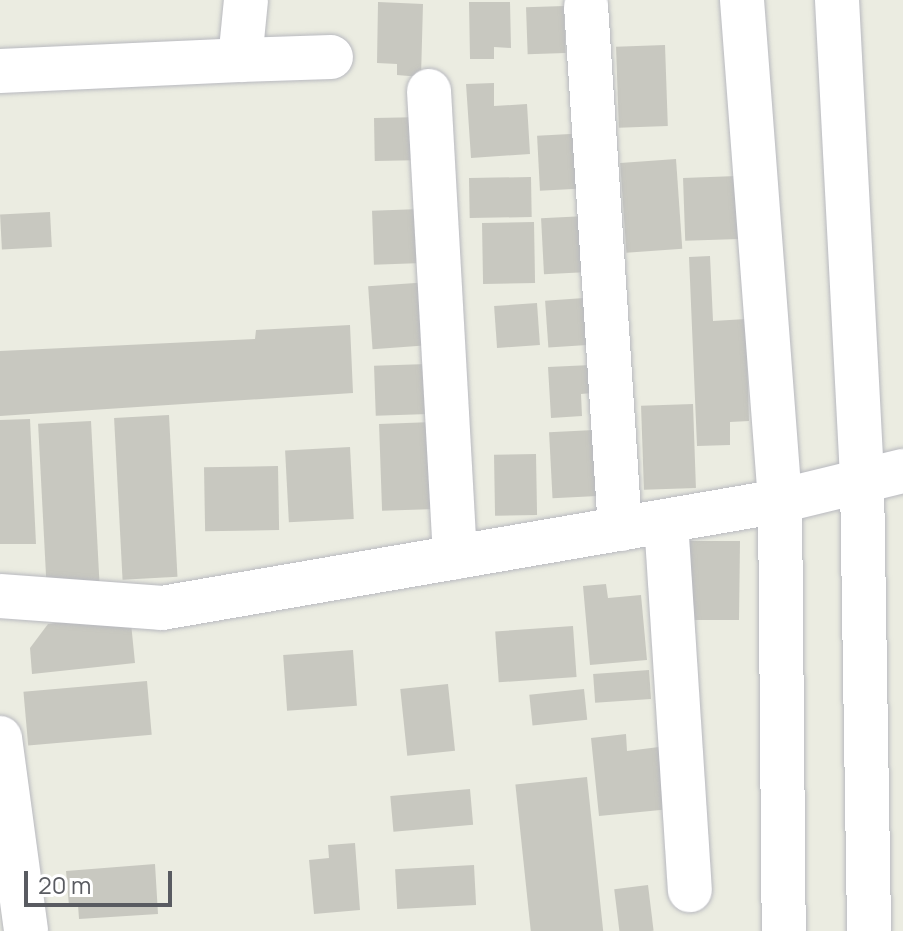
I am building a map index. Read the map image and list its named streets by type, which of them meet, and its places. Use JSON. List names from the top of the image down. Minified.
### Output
{"scale_bar":"20 m"}
